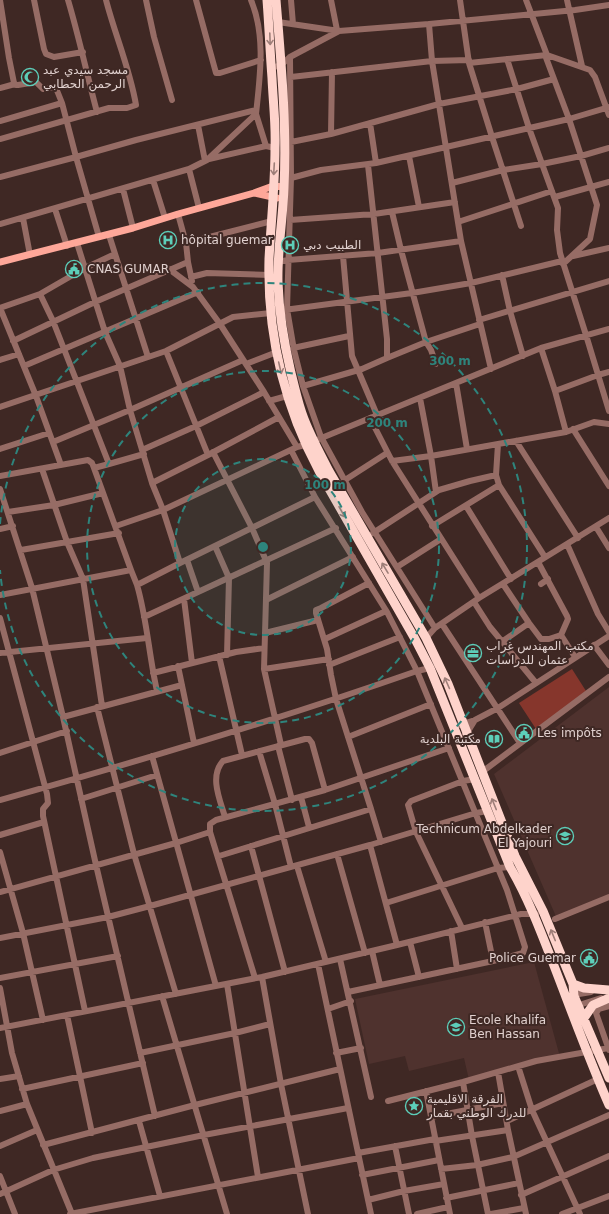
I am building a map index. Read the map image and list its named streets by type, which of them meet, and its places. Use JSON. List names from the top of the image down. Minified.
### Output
{"places":{"mosque":["مسجد سيدي عبد الرحمن الحطابي"],"hospital":["hôpital guemar","الطبيب دبي"],"public building":["CNAS GUMAR","Les impôts","Police Guemar"],"office":["مكتب المهندس غراب عثمان للدراسات"],"library":["مكتبة البلدية"],"school or university":["Technicum Abdelkader El Yajouri","Ecole Khalifa Ben Hassan"],"place":["الفرقة الاقليمية للدرك الوطني بقمار"]},"rings":["300 m","200 m","100 m"]}
